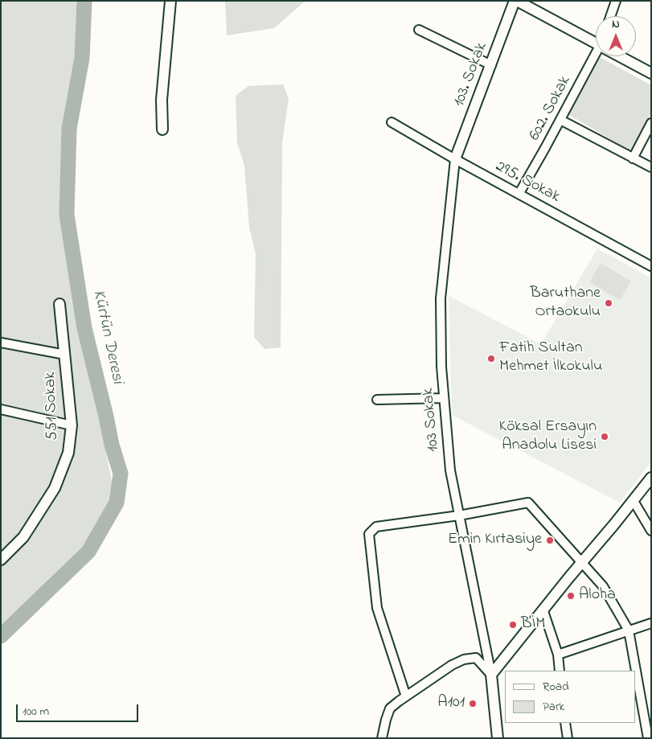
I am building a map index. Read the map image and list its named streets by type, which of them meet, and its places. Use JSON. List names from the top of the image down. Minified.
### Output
{"streets":{"street":["103. Sokak","602. Sokak","295. Sokak","551 Sokak","103 Sokak"]},"crossings":[["103. Sokak","295. Sokak"],["103. Sokak","103 Sokak"],["602. Sokak","295. Sokak"],["295. Sokak","103 Sokak"]],"water":["Kürtün Deresi"],"places":["Baruthane Ortaokulu","Fatih Sultan Mehmet İlkokulu","Köksal Ersayın Anadolu Lisesi","Emin Kırtasiye","Aloha","BİM","A101"],"legend":["Road","Park"],"scale_bar":"100 m","north":"top"}
